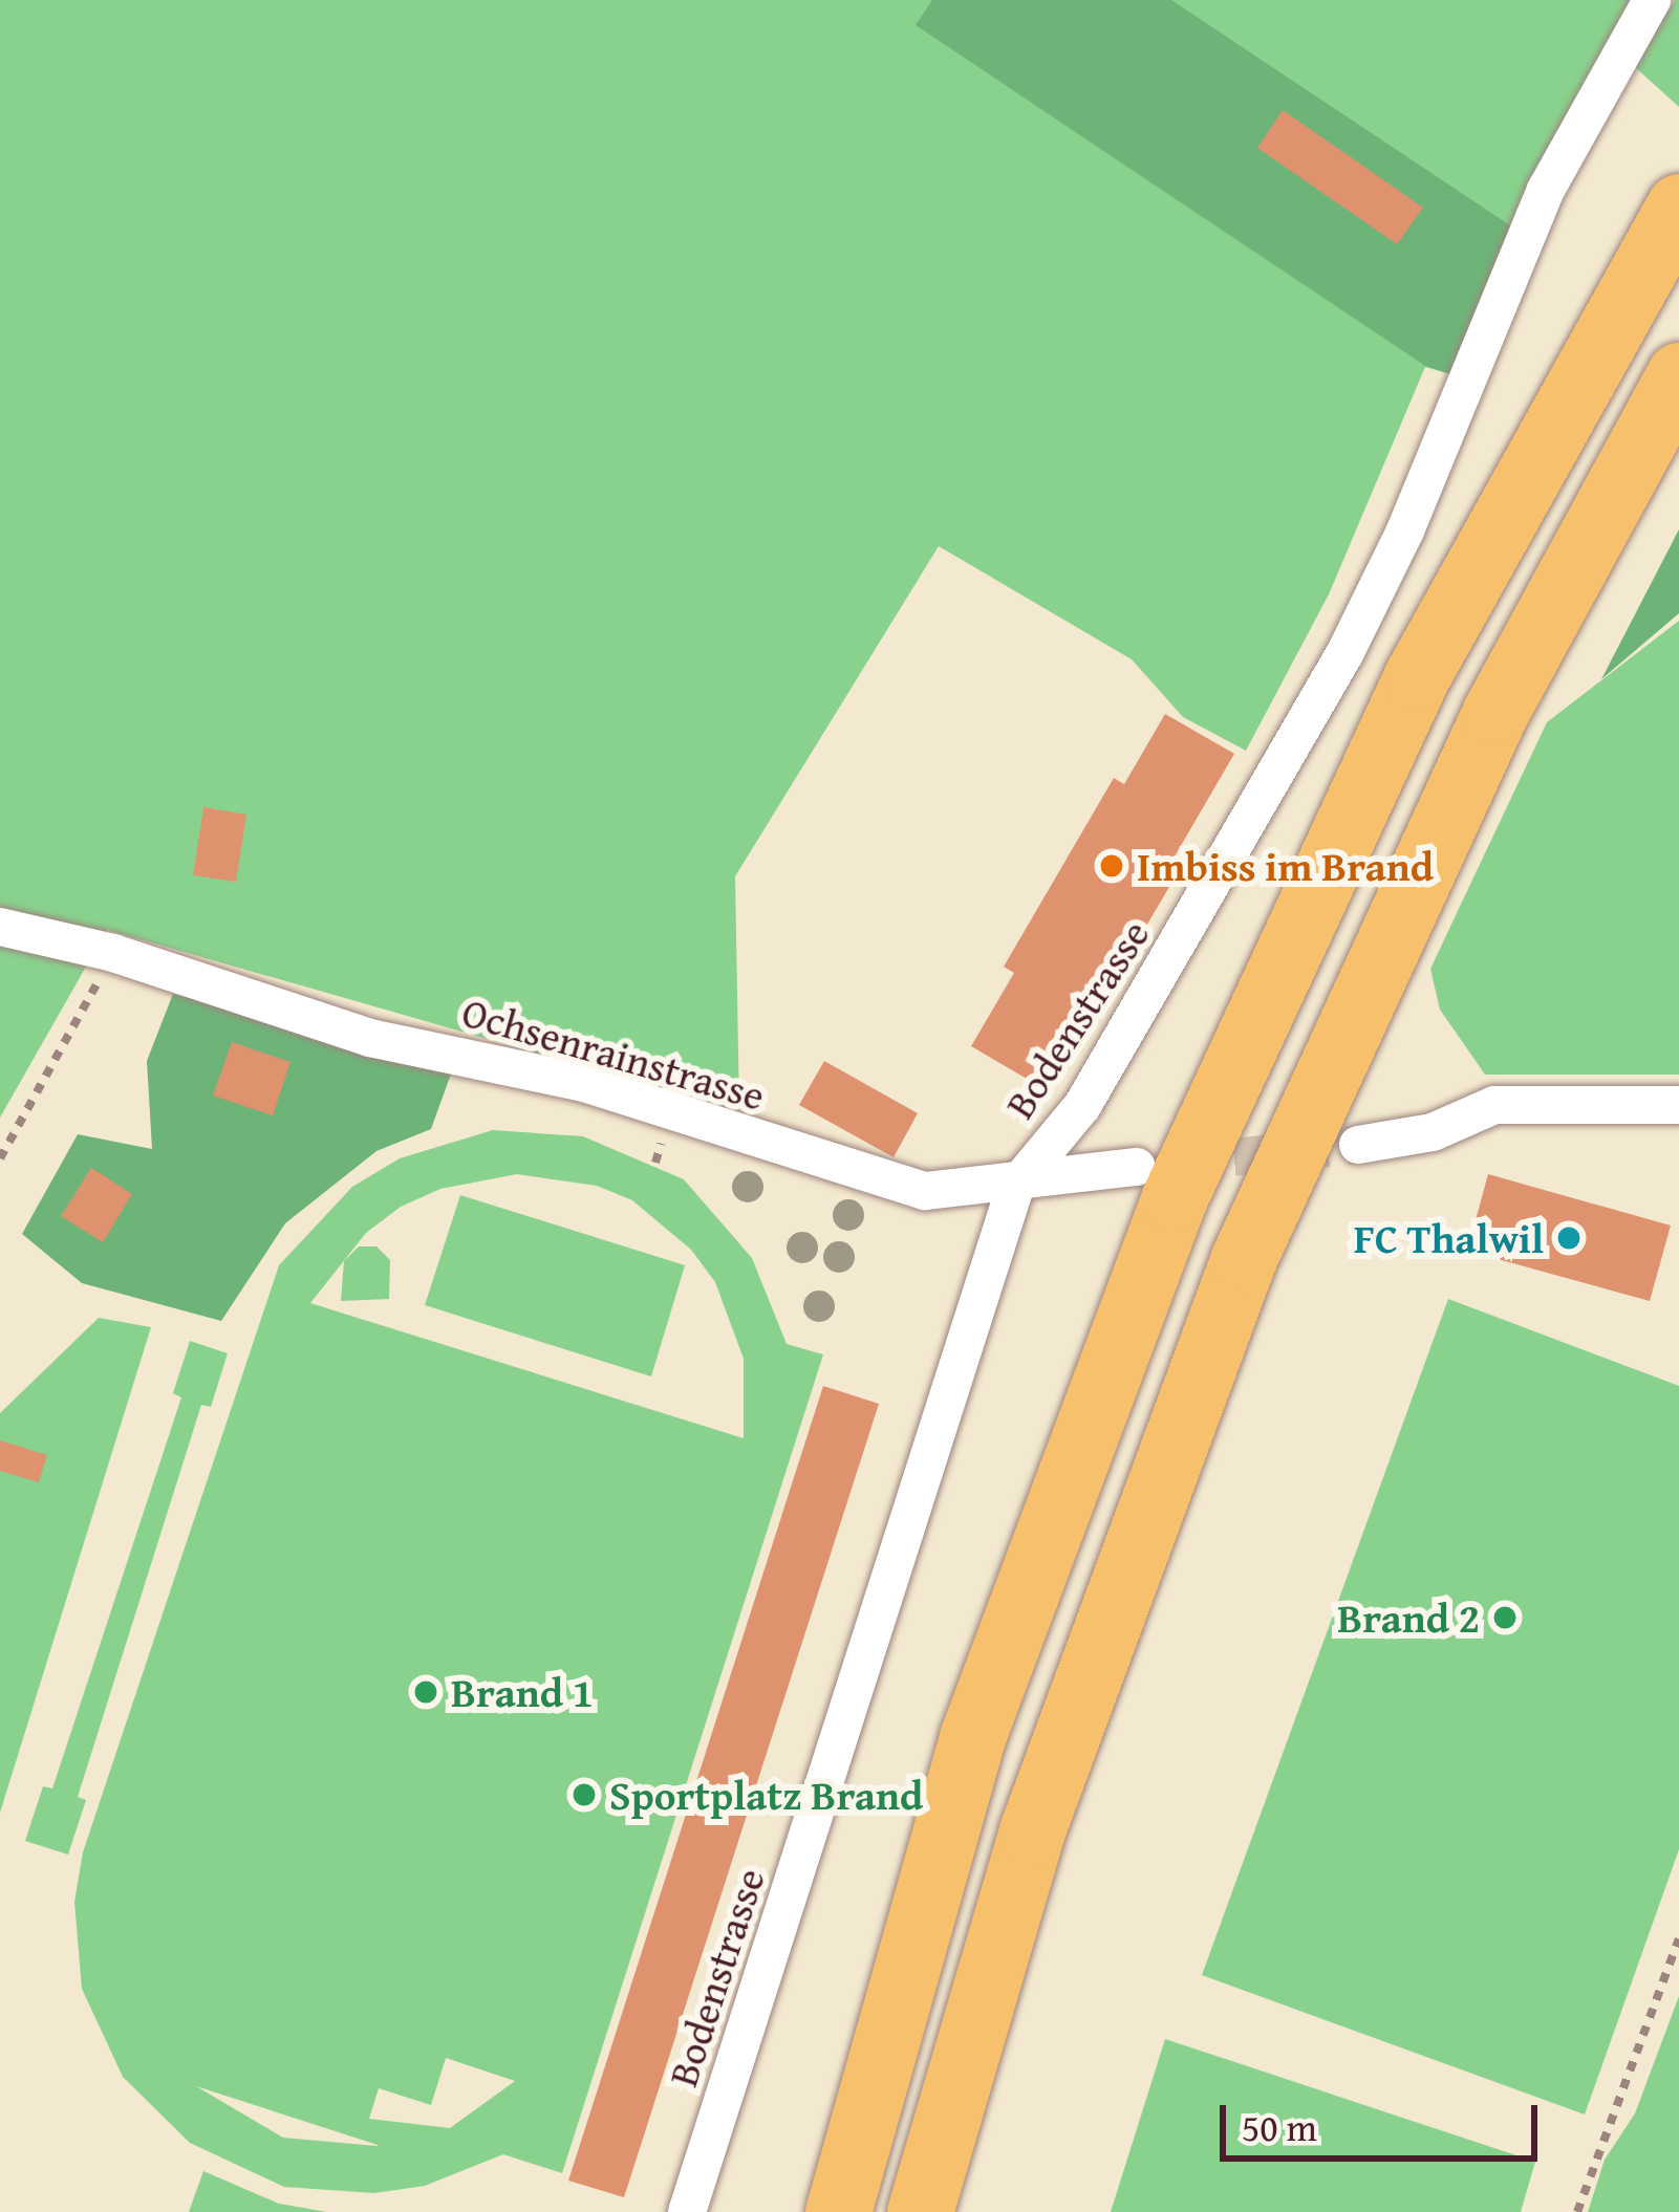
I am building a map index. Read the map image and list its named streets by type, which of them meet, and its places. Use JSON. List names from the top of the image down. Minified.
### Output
{"streets":{"street":["Bodenstrasse","Ochsenrainstrasse"]},"crossings":[["Bodenstrasse","Ochsenrainstrasse"]],"places":["Imbiss im Brand","FC Thalwil","Brand 2","Brand 1","Sportplatz Brand"],"scale_bar":"50 m"}
